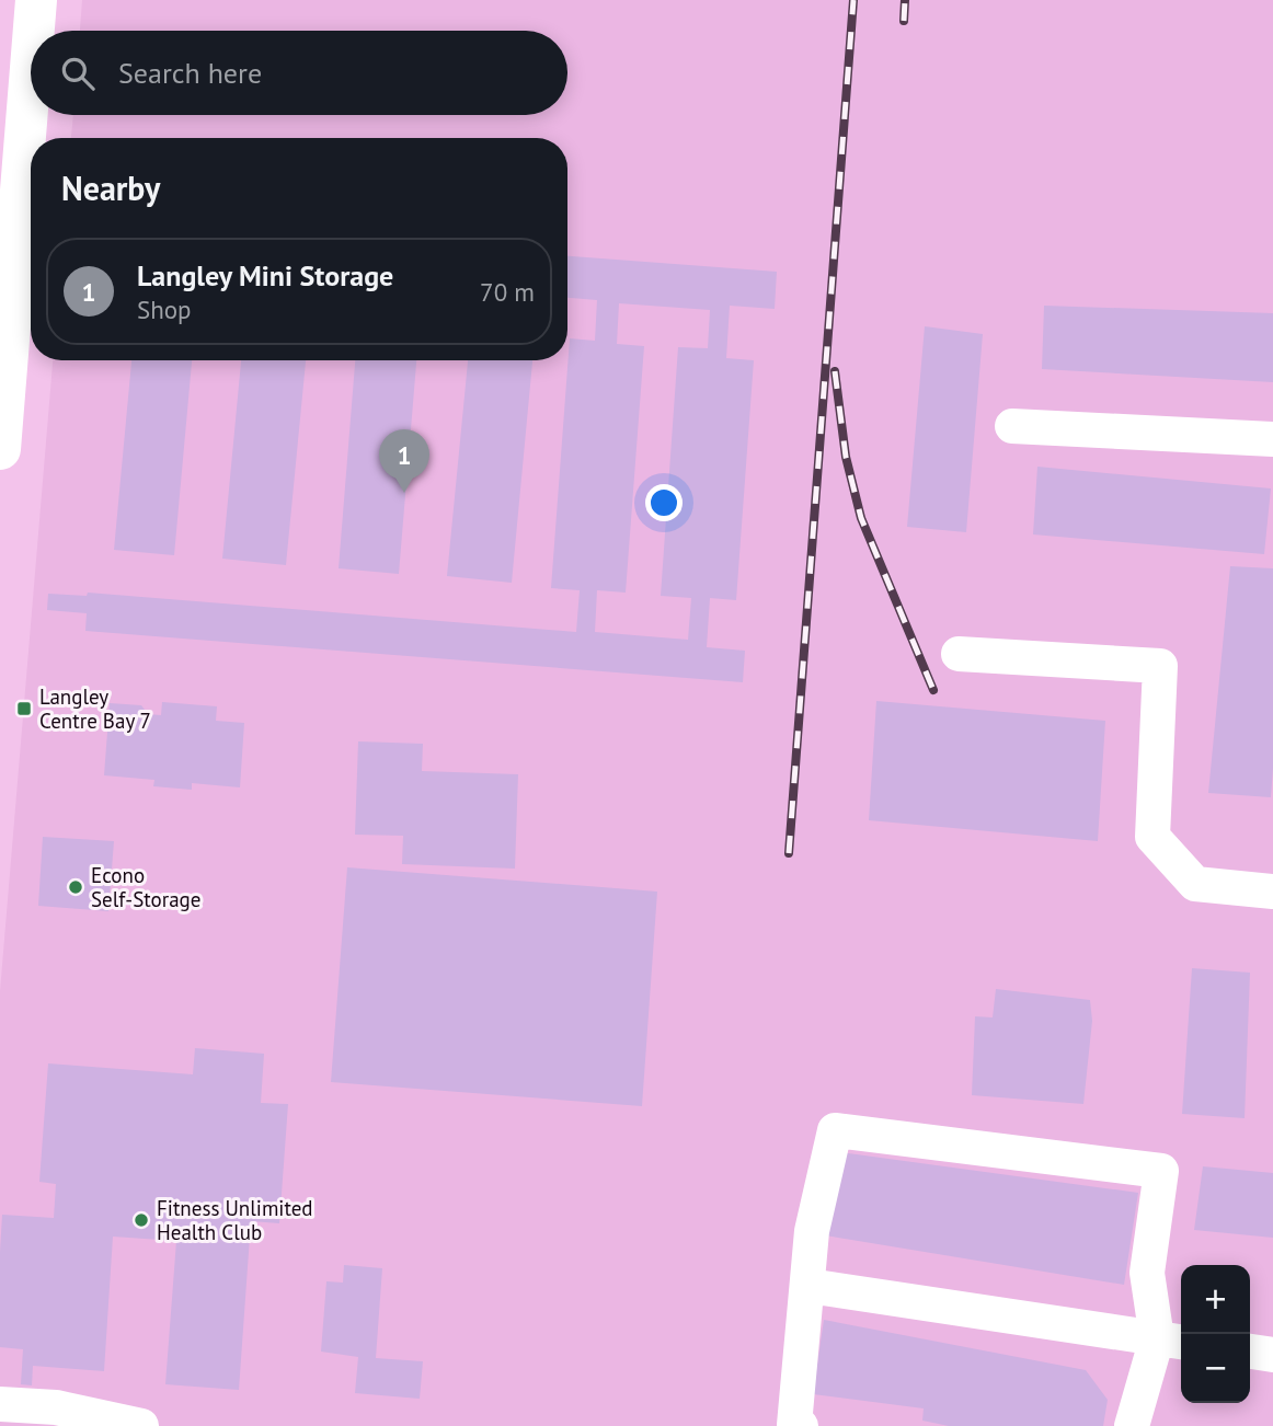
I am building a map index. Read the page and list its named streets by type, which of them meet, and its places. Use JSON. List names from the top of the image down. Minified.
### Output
{"places":{"transit":["Langley Centre Bay 7"],"other":["Econo Self-Storage","Fitness Unlimited Health Club"]},"page":{"search":"Search here","heading":"Nearby","list":[{"mark":"1","name":"Langley Mini Storage","note":"Shop","value":"70 m"}],"pins":"1","map_buttons":["+","−"]}}
